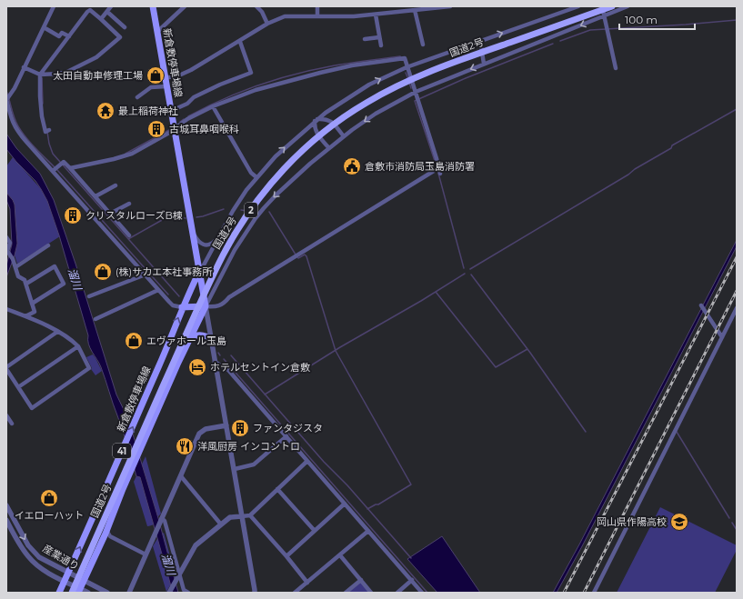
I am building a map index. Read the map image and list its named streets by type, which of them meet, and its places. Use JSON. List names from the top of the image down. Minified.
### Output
{"streets":{"highway":["国道2号","2"],"main road":["新倉敷停車場線","41"],"street":["産業通り"]},"crossings":[["新倉敷停車場線","41"],["新倉敷停車場線","産業通り"],["41","産業通り"]],"water":["溜川"],"places":{"shop":["太田自動車修理工場","(株)サカエ本社事務所","エヴァホール玉島","イエローハット"],"temple":["最上稲荷神社"],"building":["古城耳鼻咽喉科","クリスタルローズB棟","ファンタジスタ"],"public building":["倉敷市消防局玉島消防署"],"hotel":["ホテルセントイン倉敷"],"restaurant":["洋風厨房 インコントロ"],"school or university":["岡山県作陽高校"]},"scale_bar":"100 m"}
